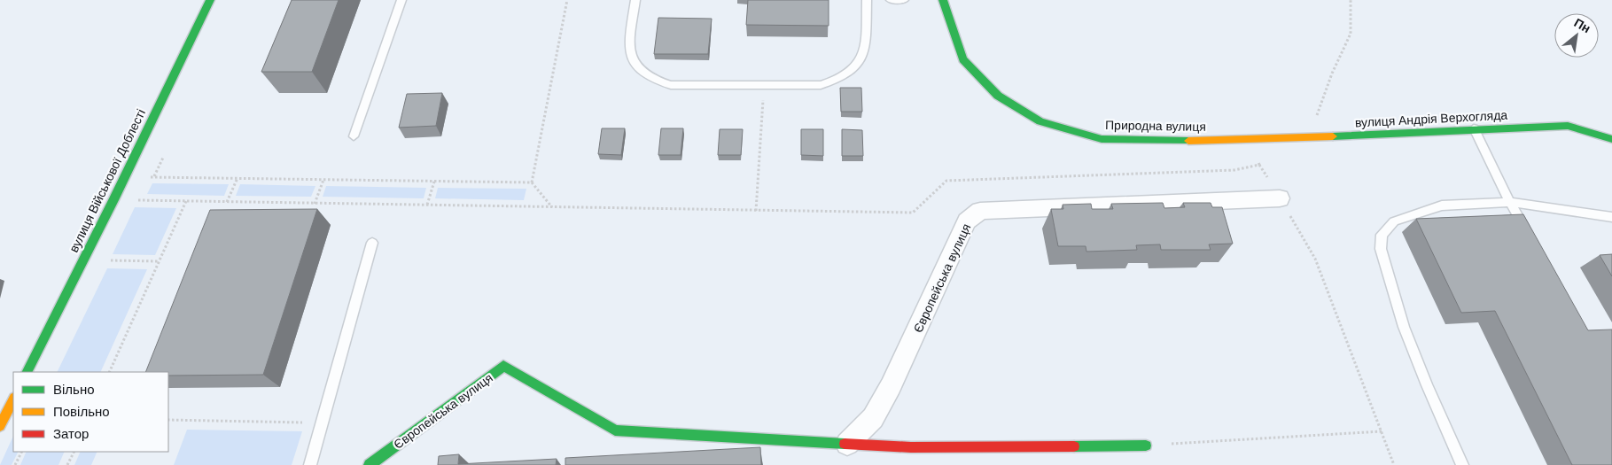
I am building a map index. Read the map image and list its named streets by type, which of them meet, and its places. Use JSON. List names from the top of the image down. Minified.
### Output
{"streets":{"street":["вулиця Андрія Верхогляда","Природна вулиця","вулиця Військової Доблесті","Європейська вулиця"]},"crossings":[["вулиця Андрія Верхогляда","Природна вулиця"]],"legend":["Вільно","Повільно","Затор"],"north":"top right"}
